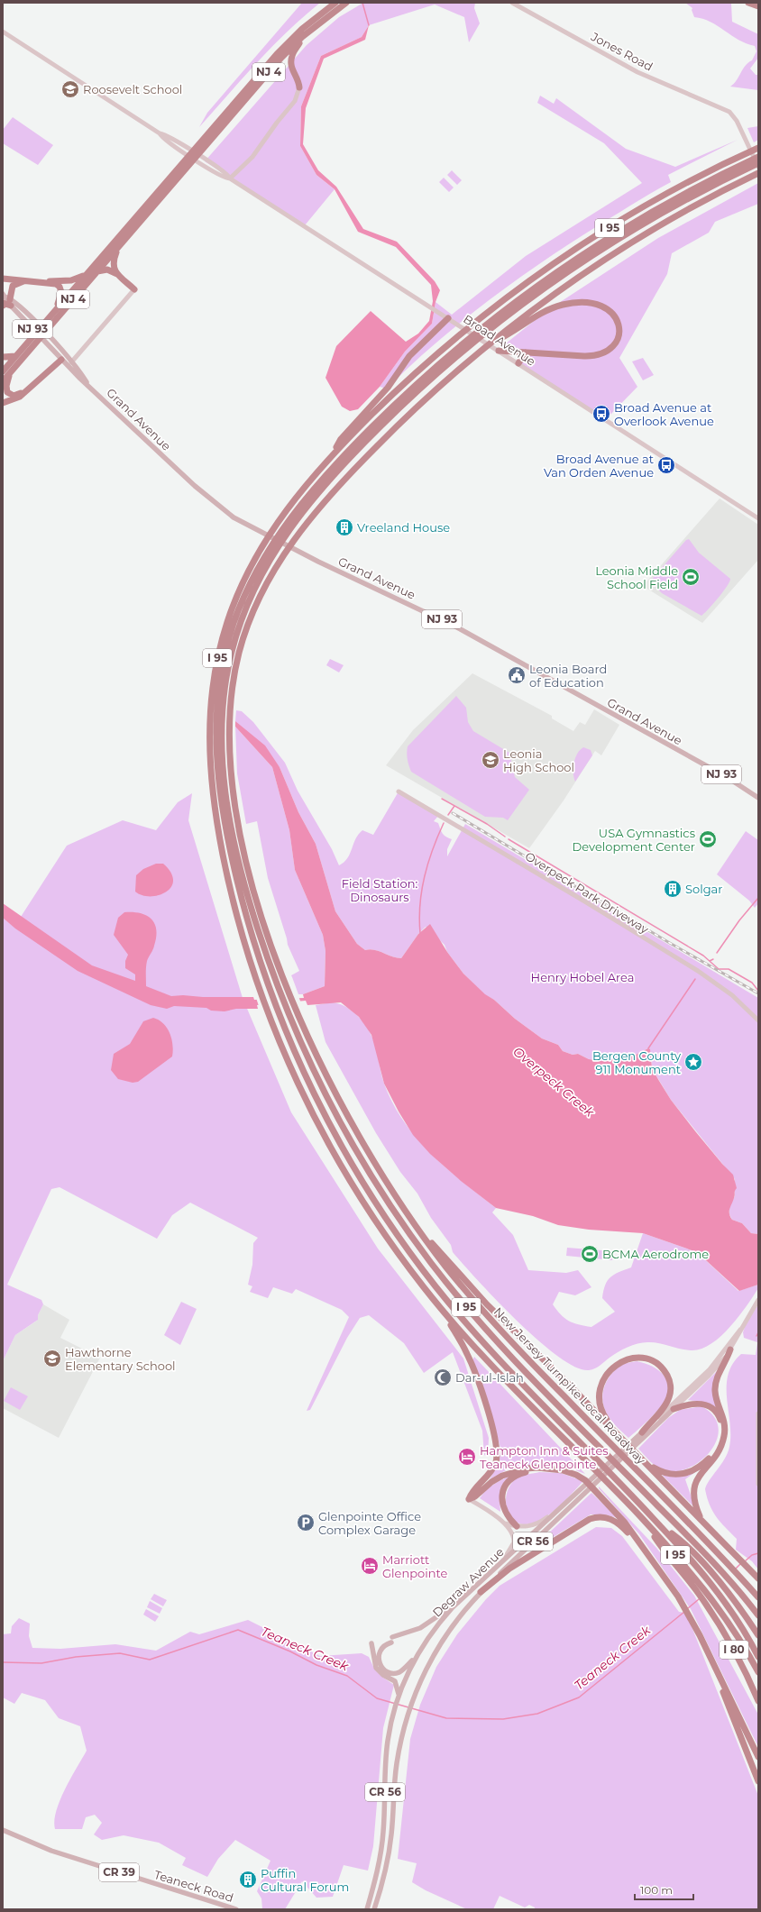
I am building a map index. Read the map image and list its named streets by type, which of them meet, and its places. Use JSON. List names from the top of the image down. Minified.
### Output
{"streets":{"highway":["NJ 4","I 95","New Jersey Turnpike Local Roadway","I 80"],"main road":["NJ 93","Grand Avenue","CR 56","Degraw Avenue","CR 39","Teaneck Road"],"street":["Jones Road","Broad Avenue","Overpeck Park Driveway"]},"crossings":[["I 95","New Jersey Turnpike Local Roadway"],["I 95","I 80"]],"water":["Overpeck Creek","Teaneck Creek"],"parks":["Field Station: Dinosaurs","Henry Hobel Area"],"places":{"school or university":["Roosevelt School","Leonia High School","Hawthorne Elementary School"],"bus stop":["Broad Avenue at Overlook Avenue","Broad Avenue at Van Orden Avenue"],"building":["Vreeland House","Solgar","Puffin Cultural Forum"],"sports":["Leonia Middle School Field","USA Gymnastics Development Center","BCMA Aerodrome"],"public building":["Leonia Board of Education"],"place":["Bergen County 911 Monument"],"mosque":["Dar-ul-Islah"],"hotel":["Hampton Inn & Suites Teaneck Glenpointe","Marriott Glenpointe"],"parking":["Glenpointe Office Complex Garage"]},"scale_bar":"100 m"}
